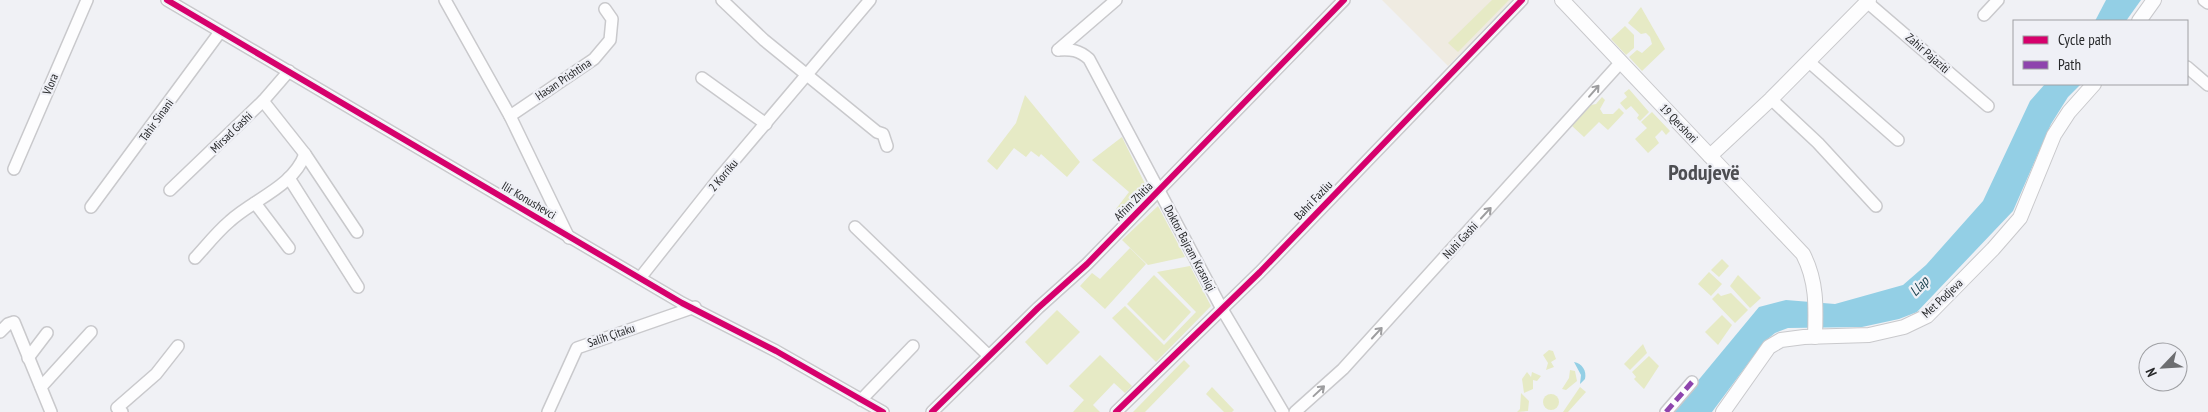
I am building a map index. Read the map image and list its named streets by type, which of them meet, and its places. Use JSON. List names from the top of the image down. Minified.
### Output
{"streets":{"main road":["Zahir Pajaziti","19 Qershori","Met Podjeva"],"street":["Hasan Prishtina","Vlora","Tahir Sinani","Mirsad Gashi","2 Korriku","Ilir Konushevci","Bahri Fazliu","Afrim Zhitia","Nuhi Gashi","Doktor Bajram Krasniqi","Salih Çitaku"]},"crossings":[["Zahir Pajaziti","19 Qershori"],["Tahir Sinani","Ilir Konushevci"],["19 Qershori","Nuhi Gashi"],["19 Qershori","Met Podjeva"],["Mirsad Gashi","Ilir Konushevci"],["2 Korriku","Ilir Konushevci"],["Ilir Konushevci","Salih Çitaku"],["Bahri Fazliu","Doktor Bajram Krasniqi"],["Afrim Zhitia","Doktor Bajram Krasniqi"]],"one_way":["Nuhi Gashi"],"districts":["Podujevë"],"water":["Llap"],"legend":["Cycle path","Path"],"north":"bottom left"}
